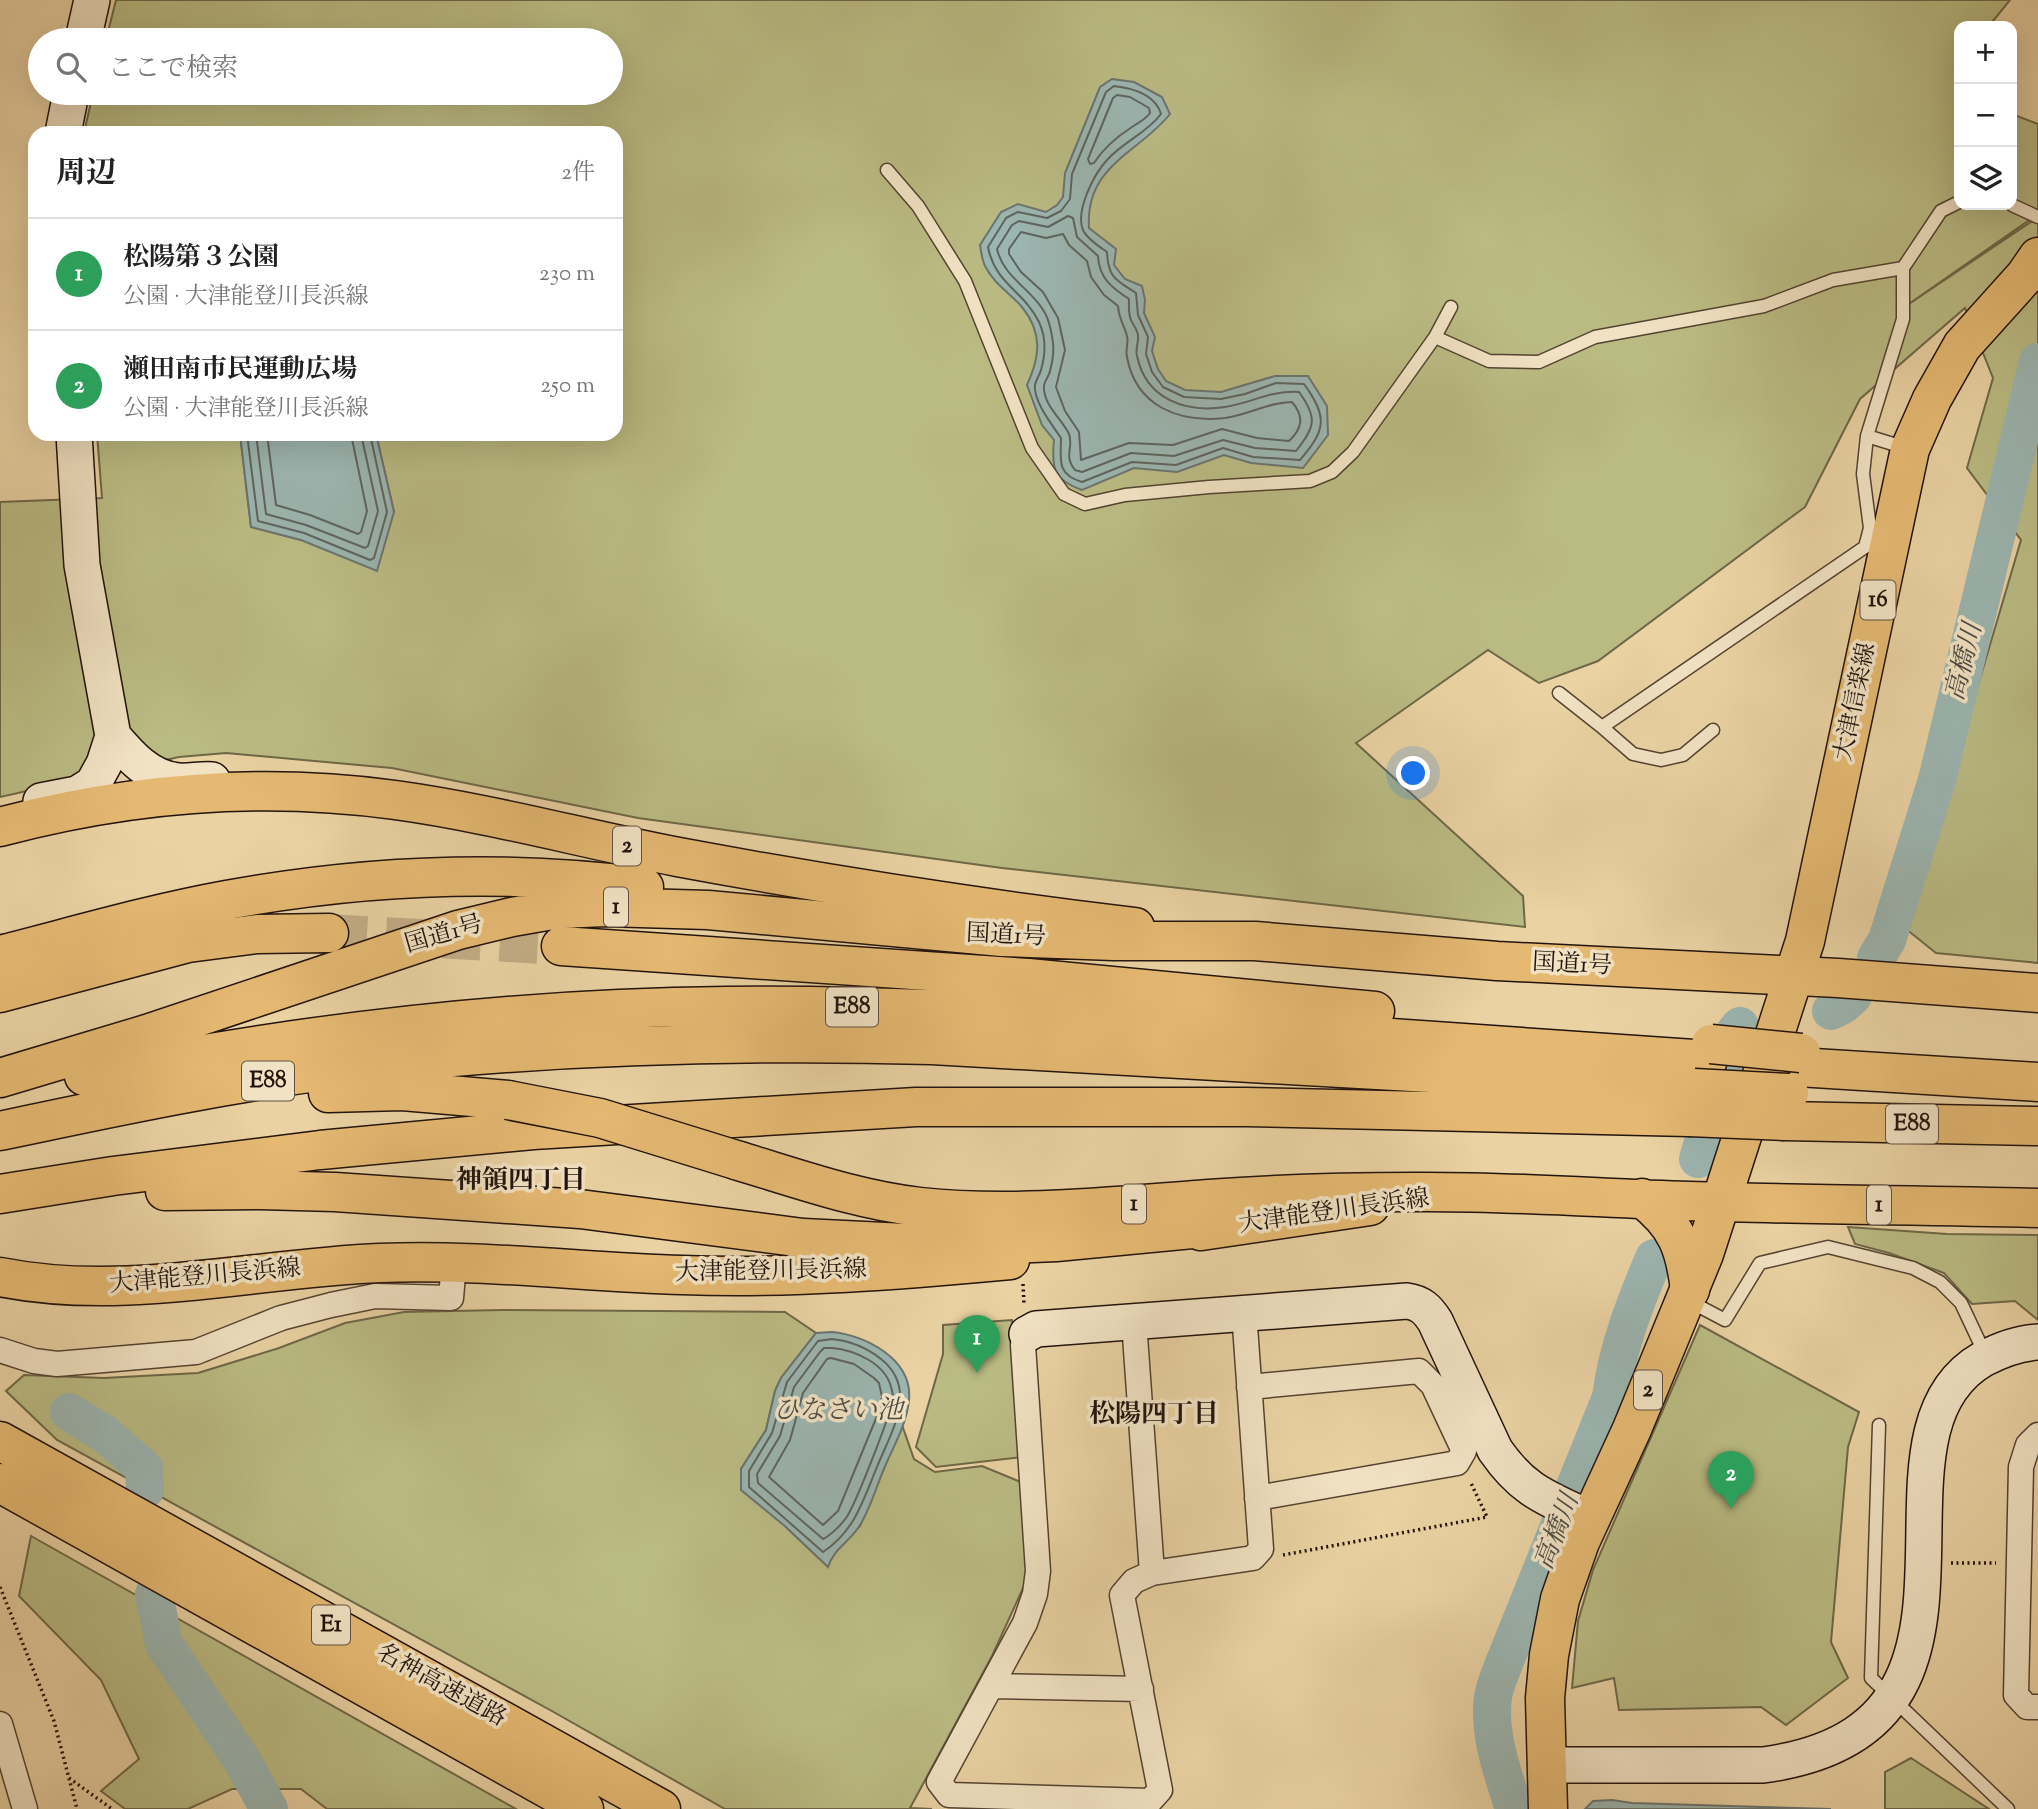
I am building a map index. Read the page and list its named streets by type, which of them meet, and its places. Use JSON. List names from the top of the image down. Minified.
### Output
{"streets":{"main road":["16","大津信楽線","2","1","国道1号","E88","大津能登川長浜線","E1","名神高速道路"]},"crossings":[["大津信楽線","2"],["大津信楽線","国道1号"],["2","1"],["2","国道1号"],["1","大津能登川長浜線"]],"districts":["神領四丁目","松陽四丁目"],"water":["高橋川","ひなさい池"],"page":{"map_buttons":["+","−"],"search":"ここで検索","heading":["周辺","2件"],"list":[{"mark":"1","name":"松陽第３公園","note":"公園 · 大津能登川長浜線","value":"230 m"},{"mark":"2","name":"瀬田南市民運動広場","note":"公園 · 大津能登川長浜線","value":"250 m"}],"pins":["1","2"]}}
